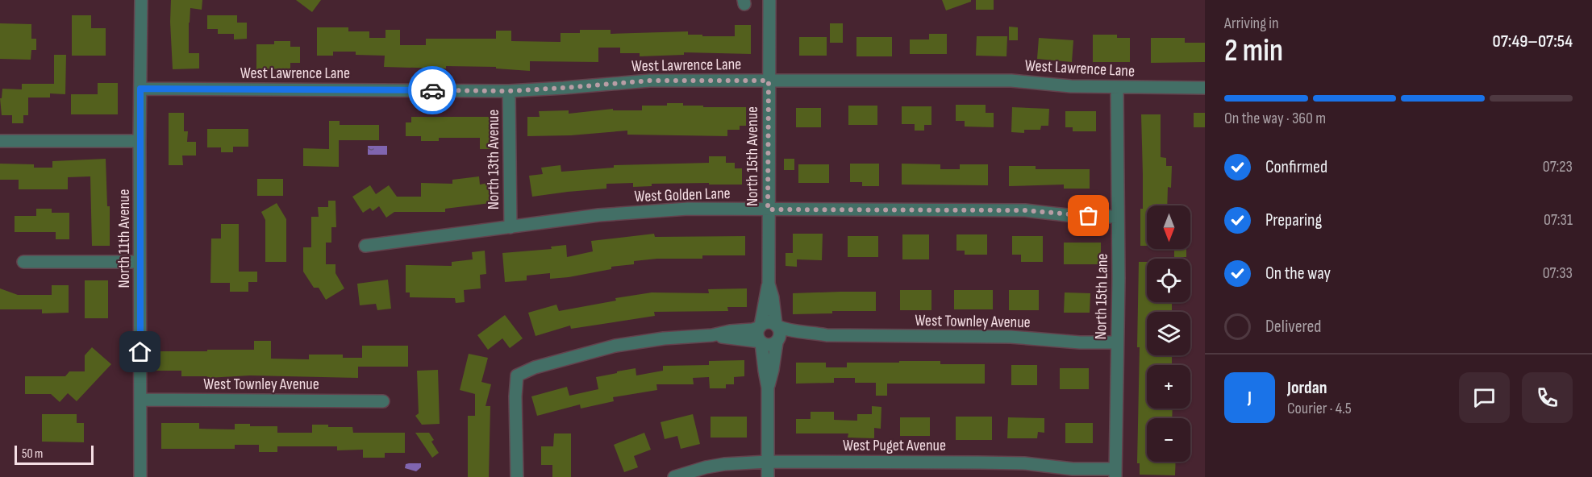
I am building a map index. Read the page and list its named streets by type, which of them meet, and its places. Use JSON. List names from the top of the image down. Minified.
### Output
{"streets":{"street":["West Lawrence Lane","North 15th Avenue","North 13th Avenue","West Golden Lane","North 11th Avenue","North 15th Lane","West Townley Avenue","West Puget Avenue"]},"crossings":[["West Lawrence Lane","North 15th Avenue"],["West Lawrence Lane","North 13th Avenue"],["West Lawrence Lane","North 11th Avenue"],["West Lawrence Lane","North 15th Lane"],["North 15th Avenue","West Golden Lane"],["North 15th Avenue","West Townley Avenue"],["North 15th Avenue","West Puget Avenue"],["North 13th Avenue","West Golden Lane"],["West Golden Lane","North 15th Lane"],["North 11th Avenue","West Townley Avenue"],["North 15th Lane","West Townley Avenue"],["North 15th Lane","West Puget Avenue"]],"scale_bar":"50 m","north":"bottom","page":{"heading":["2 min","Arriving in","07:49–07:54"],"panel":["Jordan","Courier · 4.5"],"bar":"On the way · 360 m","list":[["Confirmed","07:23"],["Preparing","07:31"],["On the way","07:33"],"Delivered"],"map_buttons":["+","−"],"round":"J","scale":"50 m"}}
